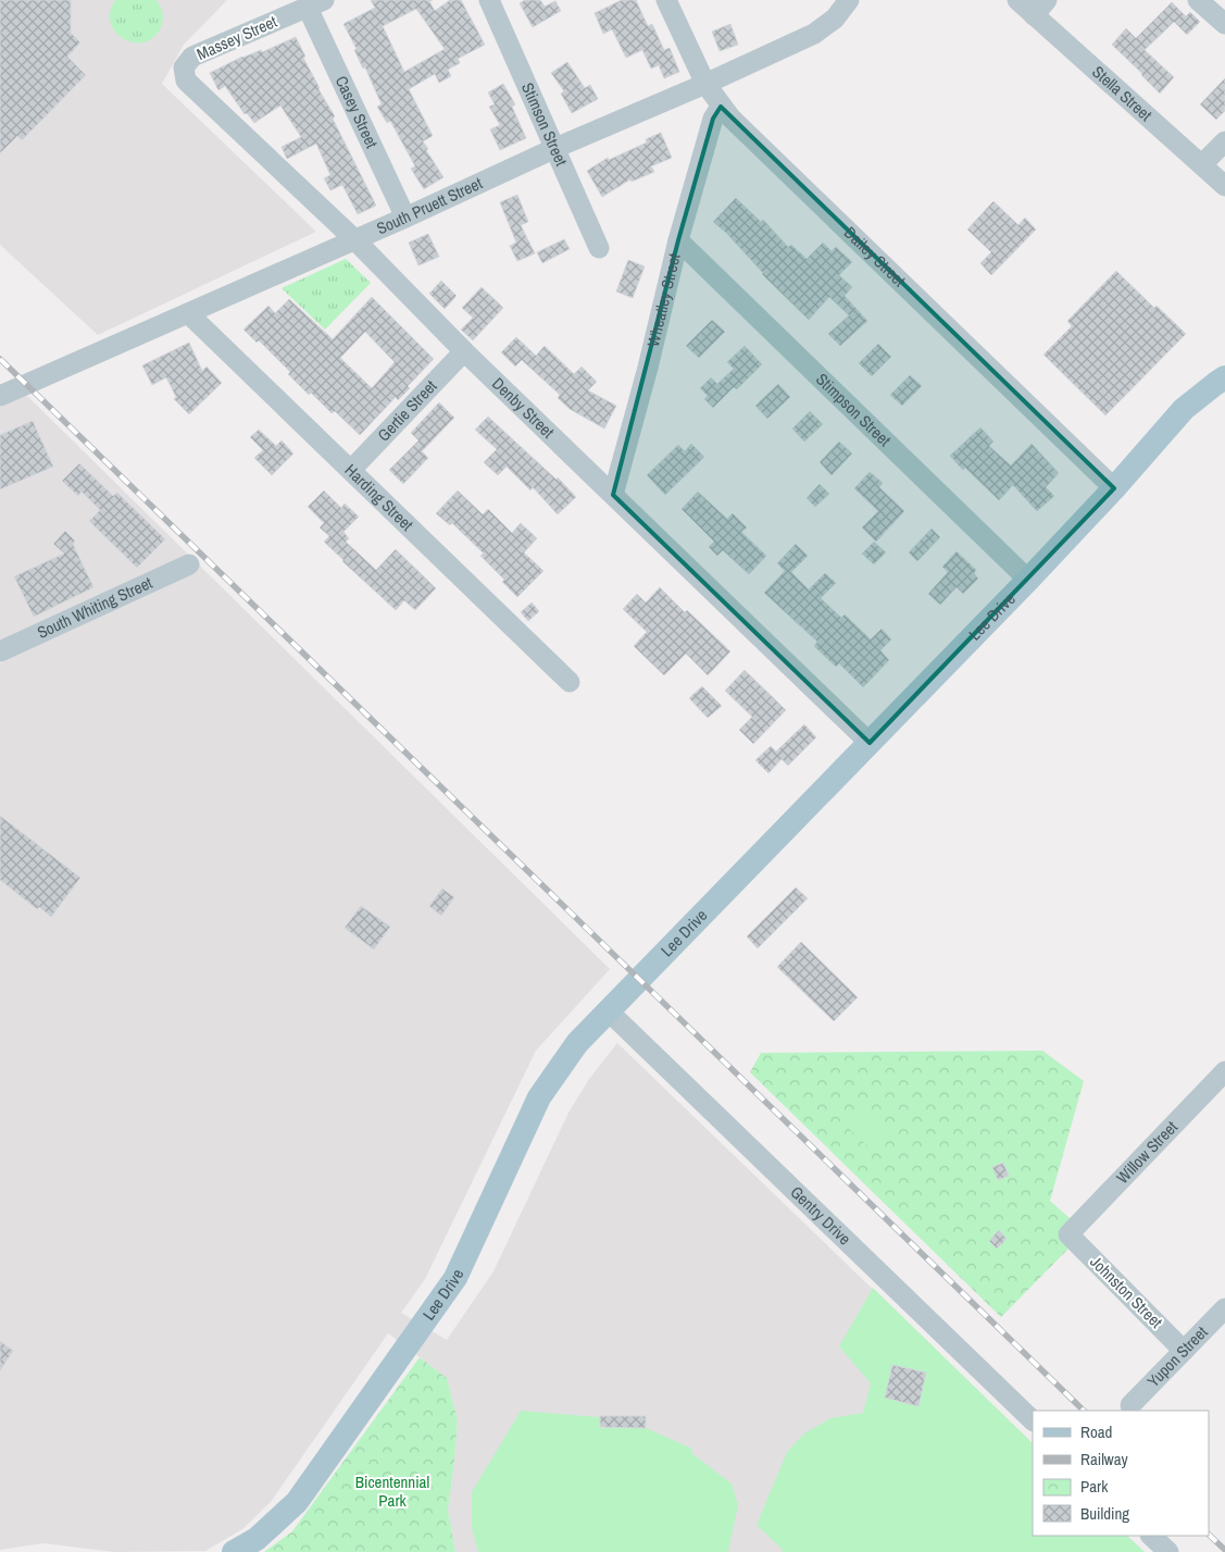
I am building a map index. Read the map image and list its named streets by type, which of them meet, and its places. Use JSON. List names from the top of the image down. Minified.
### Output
{"streets":{"main road":["Lee Drive"],"street":["Massey Street","Stella Street","Casey Street","Stimson Street","South Pruett Street","Dailey Street","Wheatley Street","Denby Street","Stimpson Street","Gertie Street","Harding Street","South Whiting Street","Willow Street","Gentry Drive","Johnston Street","Yupon Street"]},"crossings":[["Massey Street","Casey Street"],["Massey Street","Denby Street"],["Casey Street","South Pruett Street"],["Stimson Street","South Pruett Street"],["South Pruett Street","Dailey Street"],["South Pruett Street","Denby Street"],["South Pruett Street","Harding Street"],["Dailey Street","Wheatley Street"],["Dailey Street","Lee Drive"],["Wheatley Street","Denby Street"],["Wheatley Street","Stimpson Street"],["Denby Street","Gertie Street"],["Denby Street","Lee Drive"],["Stimpson Street","Lee Drive"],["Gertie Street","Harding Street"],["Lee Drive","Gentry Drive"],["Willow Street","Johnston Street"],["Johnston Street","Yupon Street"]],"parks":["Bicentennial Park"],"legend":["Road","Railway","Park","Building"]}
